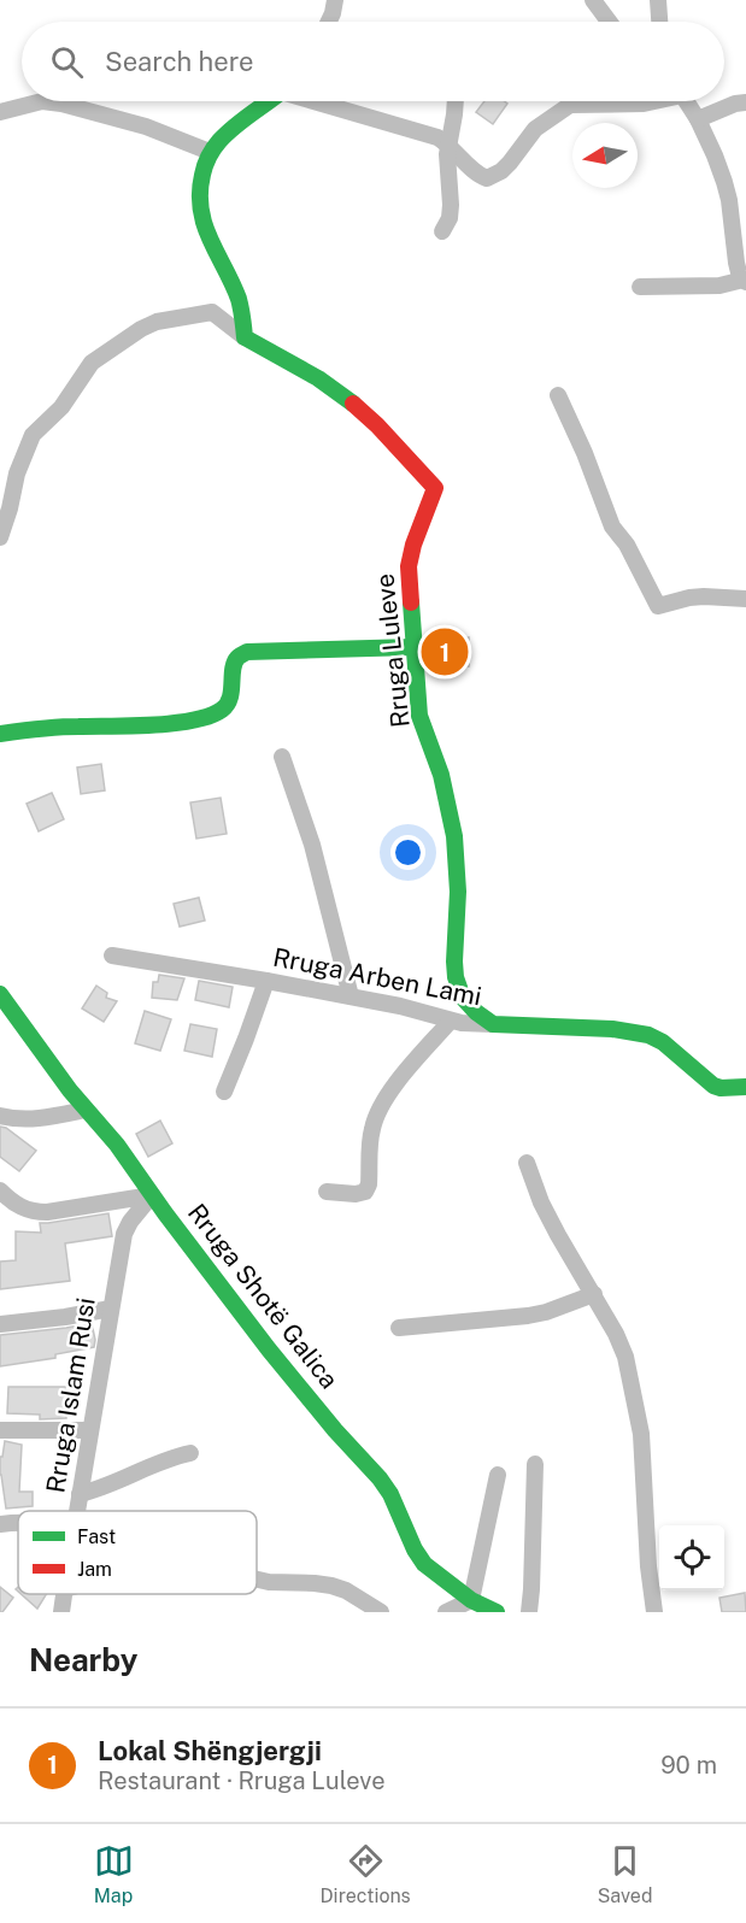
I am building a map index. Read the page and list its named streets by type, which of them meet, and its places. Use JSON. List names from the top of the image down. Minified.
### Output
{"streets":{"street":["Rruga Luleve","Rruga Arben Lami","Rruga Shotë Galica","Rruga Islam Rusi"]},"crossings":[["Rruga Luleve","Rruga Arben Lami"],["Rruga Shotë Galica","Rruga Islam Rusi"]],"legend":["Fast","Jam"],"north":"left","page":{"search":"Search here","pins":"1","heading":"Nearby","list":[{"mark":"1","name":"Lokal Shëngjergji","note":"Restaurant · Rruga Luleve","value":"90 m"}],"nav":["Map","Directions","Saved"]}}
